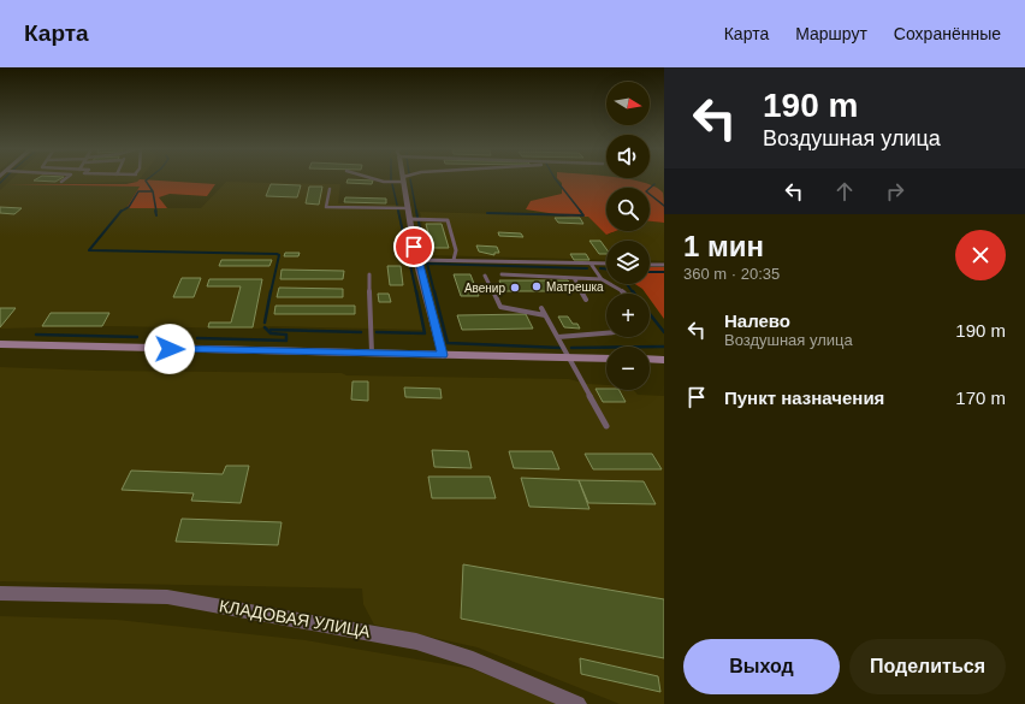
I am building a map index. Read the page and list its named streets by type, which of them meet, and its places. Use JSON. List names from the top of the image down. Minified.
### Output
{"streets":{"street":["КЛАДОВАЯ УЛИЦА"]},"places":["Матрешка","Авенир"],"north":"right","page":{"header":"Карта","nav":["Карта","Маршрут","Сохранённые"],"turn":["190 m","Воздушная улица"],"map_buttons":["+","−"],"heading":["1 мин","360 m · 20:35"],"list":[{"name":"Налево","note":"Воздушная улица","value":"190 m"},{"name":"Пункт назначения","value":"170 m"}],"buttons":["Выход","Поделиться"]}}
